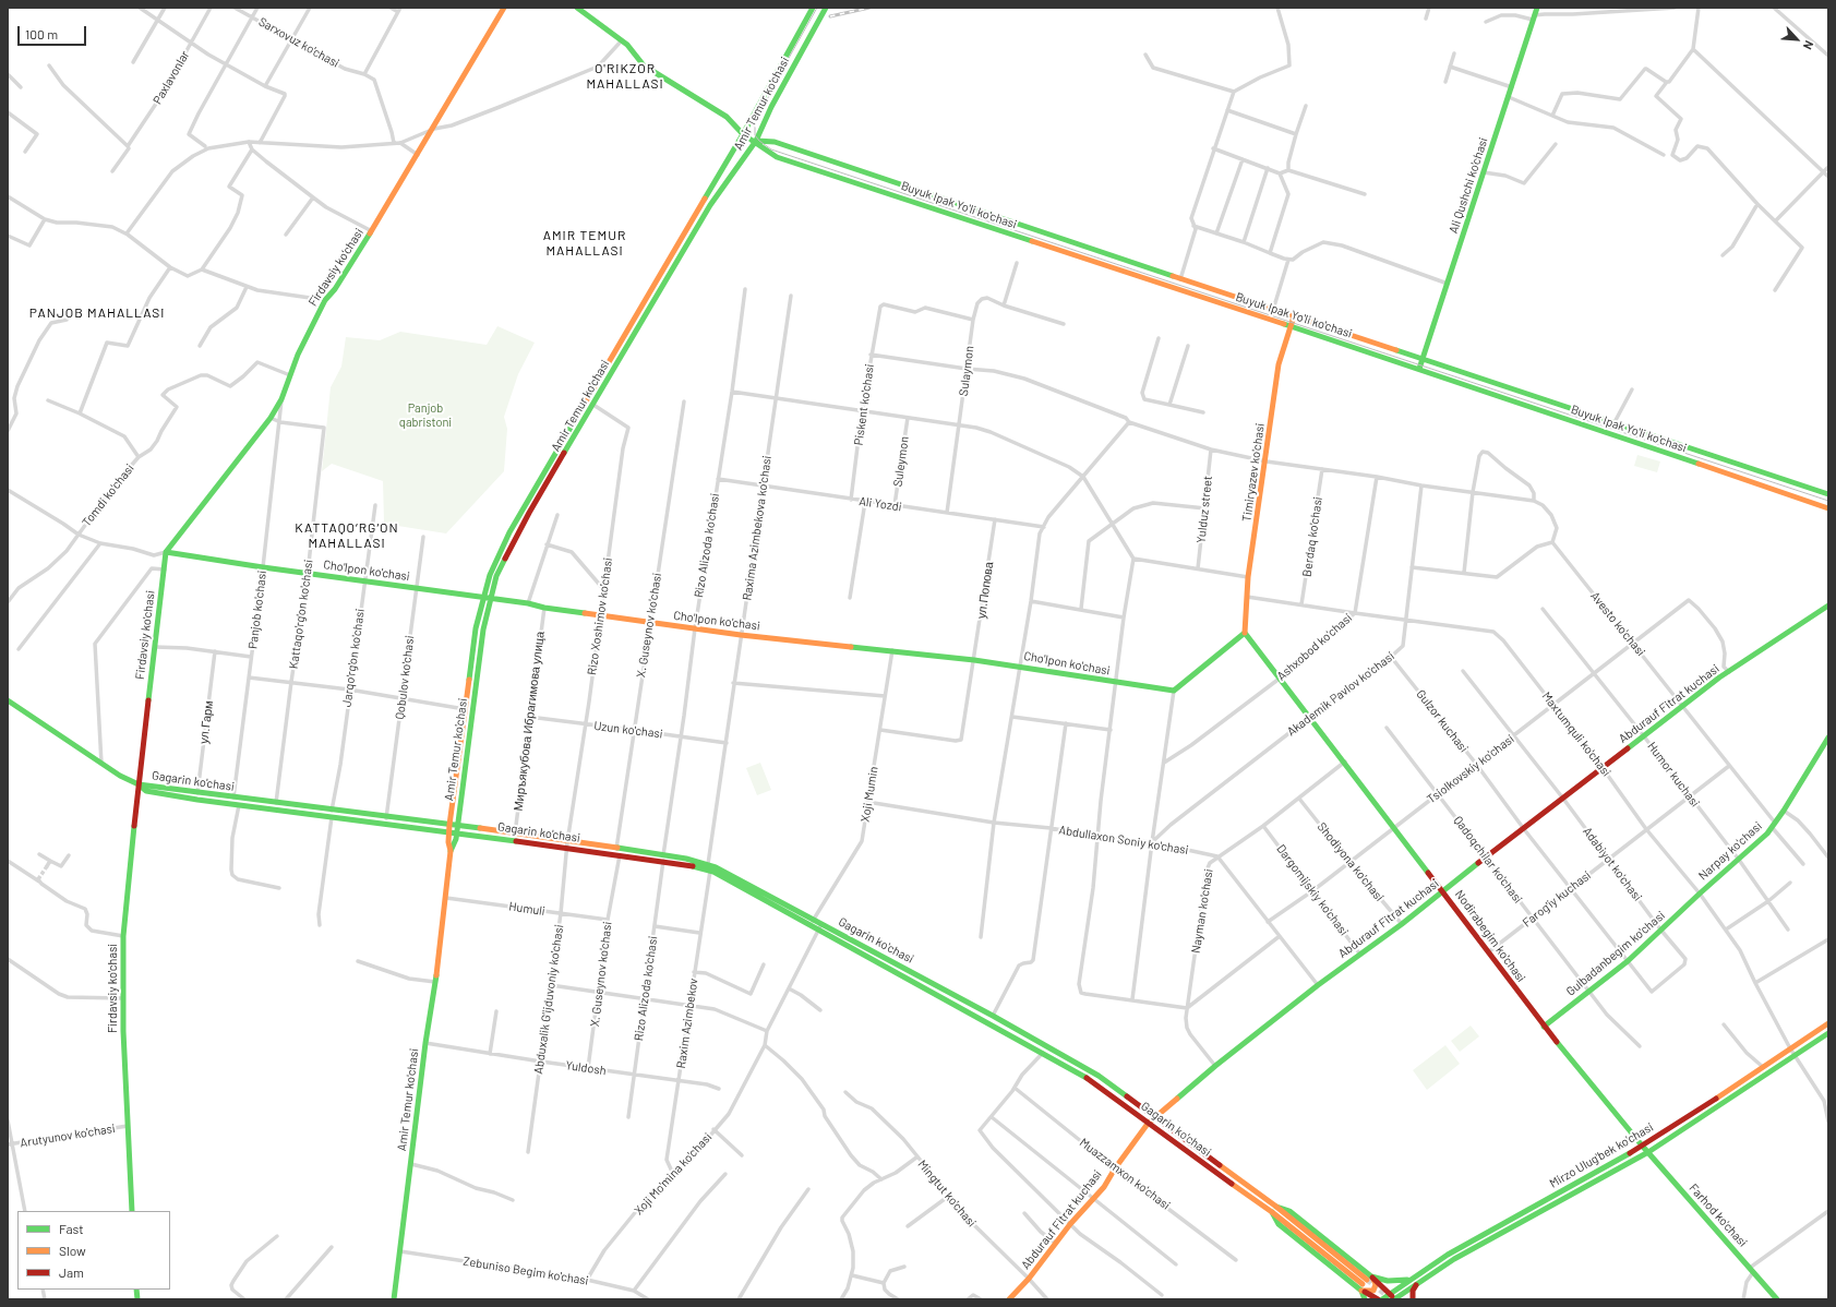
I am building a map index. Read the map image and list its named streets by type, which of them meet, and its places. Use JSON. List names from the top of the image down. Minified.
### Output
{"streets":{"main road":["Amir Temur ko'chasi","Ali Qushchi ko'chasi","Buyuk Ipak Yo'li ko'chasi","Firdavsiy ko'chasi","Timiryazev ko'chasi","Cho'lpon ko'chasi","Abdurauf Fitrat kuchasi","Gagarin ko'chasi","Narpay ko'chasi","Nodirabegim ko'chasi","Gulbadanbegim ko'chasi","Mirzo Ulug'bek ko'chasi","Farhod ko'chasi"],"street":["Sarxovuz ko'chasi","Paxlavonlar","Sulaymon","Piskent ko'chasi","Suleymon","Tomdi ko'chasi","Ali Yozdi","Yulduz street","Raxima Azimbekova ko'chasi","Berdaq ko'chasi","Rizo Alizoda ko'chasi","ул.Попова","Panjob ko'chasi","Kattaqo'rg'on ko'chasi","Rizo Xoshimov ko'chasi","Avesto ko'chasi","X. Guseynov ko'chasi","Ashxobod ko'chasi","Jarqo'rg'on ko'chasi","Qobulov ko'chasi","Akademik Pavlov ko'chasi","Миръякубова Ибрагимова улица","Gulzor kuchasi","ул.Гарм","Uzun ko'chasi","Maxtumquli ko'chasi","Tsiolkovskiy ko'chasi","Humor kuchasi","Xoji Mumin","Abdullaxon Soniy ko'chasi","Qadoqchilar ko'chasi","Shodiyona ko'chasi","Adabiyot ko'chasi","Dargomijskiy ko'chasi","Farog'iy kuchasi","Humuli","Nayman ko'chasi","Abduxalik G'ijduvoniy ko'chasi","Raxim Azimbekov","Yuldosh","Arutyunov ko'chasi","Xoji Mo'mina ko'chasi","Muazzamxon ko'chasi","Mingtut ko'chasi","Zebuniso Begim ko'chasi"]},"crossings":[["Amir Temur ko'chasi","Buyuk Ipak Yo'li ko'chasi"],["Amir Temur ko'chasi","Cho'lpon ko'chasi"],["Amir Temur ko'chasi","Rizo Xoshimov ko'chasi"],["Amir Temur ko'chasi","Gagarin ko'chasi"],["Amir Temur ko'chasi","Humuli"],["Amir Temur ko'chasi","Yuldosh"],["Amir Temur ko'chasi","Zebuniso Begim ko'chasi"],["Ali Qushchi ko'chasi","Buyuk Ipak Yo'li ko'chasi"],["Buyuk Ipak Yo'li ko'chasi","Timiryazev ko'chasi"],["Firdavsiy ko'chasi","Cho'lpon ko'chasi"],["Firdavsiy ko'chasi","Panjob ko'chasi"],["Firdavsiy ko'chasi","Kattaqo'rg'on ko'chasi"],["Firdavsiy ko'chasi","Gagarin ko'chasi"],["Firdavsiy ko'chasi","Arutyunov ko'chasi"],["Sulaymon","Piskent ko'chasi"],["Sulaymon","Ali Yozdi"],["Piskent ko'chasi","Ali Yozdi"],["Suleymon","Ali Yozdi"],["Timiryazev ko'chasi","Maxtumquli ko'chasi"],["Timiryazev ko'chasi","Nodirabegim ko'chasi"],["Ali Yozdi","Raxima Azimbekova ko'chasi"],["Ali Yozdi","Rizo Alizoda ko'chasi"],["Ali Yozdi","ул.Попова"],["Raxima Azimbekova ko'chasi","Cho'lpon ko'chasi"],["Raxima Azimbekova ko'chasi","Uzun ko'chasi"],["Raxima Azimbekova ko'chasi","Gagarin ko'chasi"],["Berdaq ko'chasi","Maxtumquli ko'chasi"],["Rizo Alizoda ko'chasi","Cho'lpon ko'chasi"],["Rizo Alizoda ko'chasi","Uzun ko'chasi"],["Rizo Alizoda ko'chasi","Gagarin ko'chasi"],["Rizo Alizoda ko'chasi","Yuldosh"],["Cho'lpon ko'chasi","ул.Попова"],["Cho'lpon ko'chasi","Panjob ko'chasi"],["Cho'lpon ko'chasi","Kattaqo'rg'on ko'chasi"],["Cho'lpon ko'chasi","Rizo Xoshimov ko'chasi"],["Cho'lpon ko'chasi","X. Guseynov ko'chasi"],["Cho'lpon ko'chasi","Jarqo'rg'on ko'chasi"],["Cho'lpon ko'chasi","Qobulov ko'chasi"],["Cho'lpon ko'chasi","Миръякубова Ибрагимова улица"],["Cho'lpon ko'chasi","Xoji Mumin"],["ул.Попова","Xoji Mumin"],["Panjob ko'chasi","Kattaqo'rg'on ko'chasi"],["Panjob ko'chasi","Gagarin ko'chasi"],["Kattaqo'rg'on ko'chasi","Gagarin ko'chasi"],["Rizo Xoshimov ko'chasi","Uzun ko'chasi"],["Rizo Xoshimov ko'chasi","Gagarin ko'chasi"],["Rizo Xoshimov ko'chasi","Abduxalik G'ijduvoniy ko'chasi"],["Avesto ko'chasi","Abdurauf Fitrat kuchasi"],["Avesto ko'chasi","Tsiolkovskiy ko'chasi"],["Avesto ko'chasi","Narpay ko'chasi"],["Avesto ko'chasi","Farog'iy kuchasi"],["X. Guseynov ko'chasi","Uzun ko'chasi"],["X. Guseynov ko'chasi","Gagarin ko'chasi"],["X. Guseynov ko'chasi","Humuli"],["X. Guseynov ko'chasi","Yuldosh"],["Ashxobod ko'chasi","Maxtumquli ko'chasi"],["Ashxobod ko'chasi","Nodirabegim ko'chasi"],["Jarqo'rg'on ko'chasi","Gagarin ko'chasi"],["Qobulov ko'chasi","Gagarin ko'chasi"],["Akademik Pavlov ko'chasi","Gulzor kuchasi"],["Akademik Pavlov ko'chasi","Maxtumquli ko'chasi"],["Akademik Pavlov ko'chasi","Abdullaxon Soniy ko'chasi"],["Akademik Pavlov ko'chasi","Nodirabegim ko'chasi"],["Abdurauf Fitrat kuchasi","Gulzor kuchasi"],["Abdurauf Fitrat kuchasi","Maxtumquli ko'chasi"],["Abdurauf Fitrat kuchasi","Tsiolkovskiy ko'chasi"],["Abdurauf Fitrat kuchasi","Humor kuchasi"],["Abdurauf Fitrat kuchasi","Gagarin ko'chasi"],["Abdurauf Fitrat kuchasi","Qadoqchilar ko'chasi"],["Abdurauf Fitrat kuchasi","Shodiyona ko'chasi"],["Abdurauf Fitrat kuchasi","Adabiyot ko'chasi"],["Abdurauf Fitrat kuchasi","Dargomijskiy ko'chasi"],["Abdurauf Fitrat kuchasi","Nayman ko'chasi"],["Abdurauf Fitrat kuchasi","Nodirabegim ko'chasi"],["Abdurauf Fitrat kuchasi","Muazzamxon ko'chasi"],["Abdurauf Fitrat kuchasi","Mingtut ko'chasi"],["Миръякубова Ибрагимова улица","Uzun ko'chasi"],["Миръякубова Ибрагимова улица","Gagarin ko'chasi"],["Gulzor kuchasi","Tsiolkovskiy ko'chasi"],["Gulzor kuchasi","Adabiyot ko'chasi"],["ул.Гарм","Gagarin ko'chasi"],["Maxtumquli ko'chasi","Tsiolkovskiy ko'chasi"],["Maxtumquli ko'chasi","Narpay ko'chasi"],["Maxtumquli ko'chasi","Farog'iy kuchasi"],["Maxtumquli ko'chasi","Gulbadanbegim ko'chasi"],["Maxtumquli ko'chasi","Mirzo Ulug'bek ko'chasi"],["Tsiolkovskiy ko'chasi","Humor kuchasi"],["Tsiolkovskiy ko'chasi","Qadoqchilar ko'chasi"],["Tsiolkovskiy ko'chasi","Shodiyona ko'chasi"],["Tsiolkovskiy ko'chasi","Adabiyot ko'chasi"],["Tsiolkovskiy ko'chasi","Dargomijskiy ko'chasi"],["Tsiolkovskiy ko'chasi","Nodirabegim ko'chasi"],["Humor kuchasi","Narpay ko'chasi"],["Humor kuchasi","Farog'iy kuchasi"],["Gagarin ko'chasi","Xoji Mumin"],["Gagarin ko'chasi","Abduxalik G'ijduvoniy ko'chasi"],["Gagarin ko'chasi","Raxim Azimbekov"],["Gagarin ko'chasi","Xoji Mo'mina ko'chasi"],["Xoji Mumin","Abdullaxon Soniy ko'chasi"],["Abdullaxon Soniy ko'chasi","Nayman ko'chasi"],["Narpay ko'chasi","Gulbadanbegim ko'chasi"],["Qadoqchilar ko'chasi","Farog'iy kuchasi"],["Qadoqchilar ko'chasi","Gulbadanbegim ko'chasi"],["Shodiyona ko'chasi","Nayman ko'chasi"],["Adabiyot ko'chasi","Farog'iy kuchasi"],["Adabiyot ko'chasi","Gulbadanbegim ko'chasi"],["Dargomijskiy ko'chasi","Nayman ko'chasi"],["Farog'iy kuchasi","Nodirabegim ko'chasi"],["Humuli","Abduxalik G'ijduvoniy ko'chasi"],["Nayman ko'chasi","Nodirabegim ko'chasi"],["Nodirabegim ko'chasi","Gulbadanbegim ko'chasi"],["Nodirabegim ko'chasi","Mirzo Ulug'bek ko'chasi"],["Nodirabegim ko'chasi","Farhod ko'chasi"],["Abduxalik G'ijduvoniy ko'chasi","Yuldosh"],["Raxim Azimbekov","Yuldosh"],["Raxim Azimbekov","Xoji Mo'mina ko'chasi"],["Mirzo Ulug'bek ko'chasi","Farhod ko'chasi"],["Xoji Mo'mina ko'chasi","Zebuniso Begim ko'chasi"]],"districts":["O'RIKZOR MAHALLASI","AMIR TEMUR MAHALLASI","PANJOB MAHALLASI","KATTAQO‘RG‘ON MAHALLASI"],"parks":["Panjob qabristoni"],"legend":["Fast","Slow","Jam"],"scale_bar":"100 m","north":"bottom right"}
